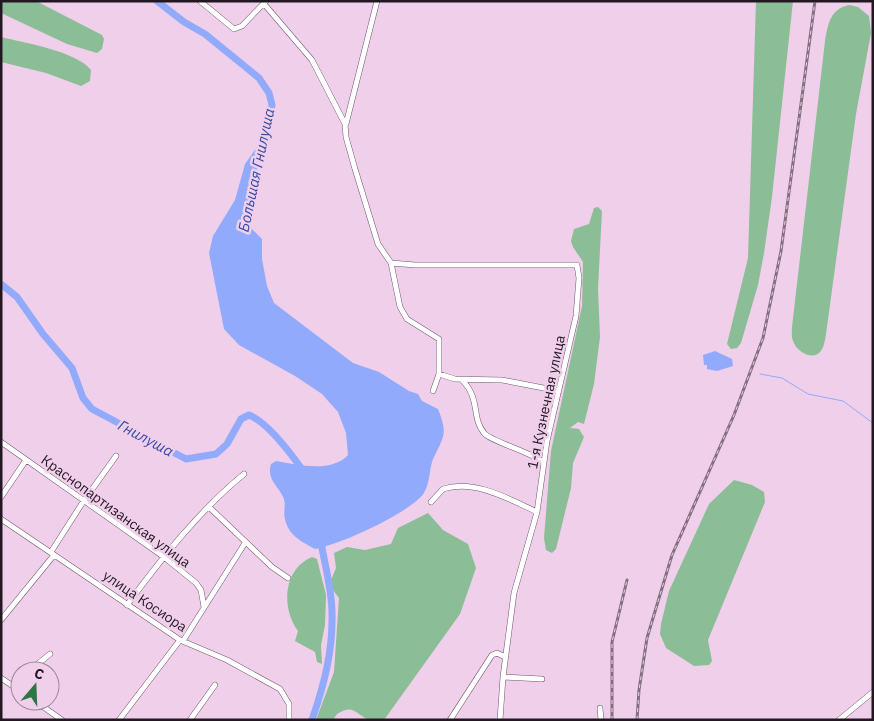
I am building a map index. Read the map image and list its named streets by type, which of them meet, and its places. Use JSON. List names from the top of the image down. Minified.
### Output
{"streets":{"street":["1-я Кузнечная улица","Краснопартизанская улица","улица Косиора"]},"water":["Большая Гнилуша","Гнилуша"],"north":"top"}
